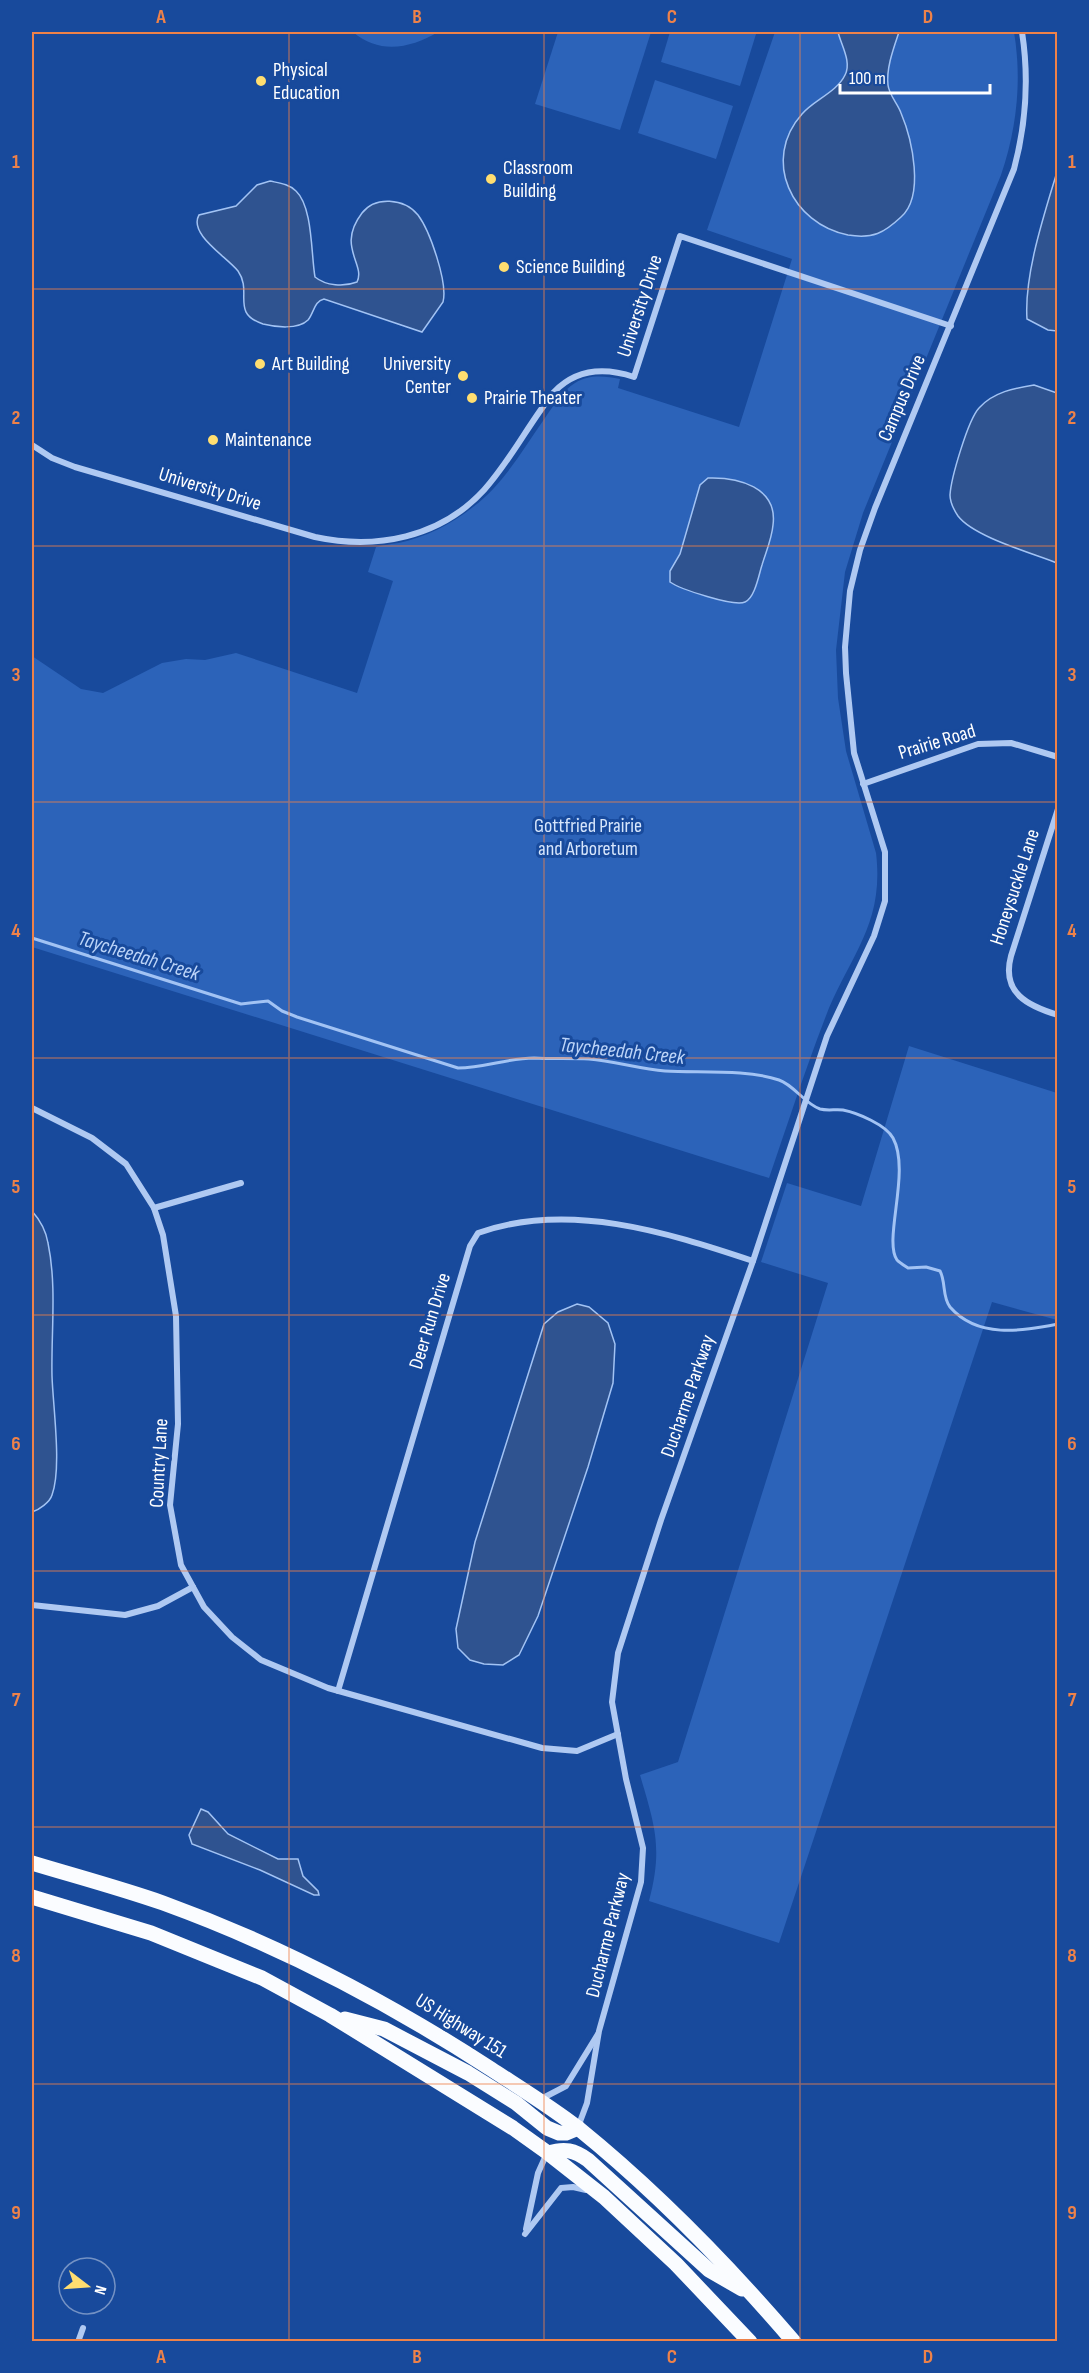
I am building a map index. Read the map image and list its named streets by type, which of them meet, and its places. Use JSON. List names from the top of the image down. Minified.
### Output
{"streets":{"main road":["US Highway 151"],"street":["University Drive","Campus Drive","Prairie Road","Honeysuckle Lane","Deer Run Drive","Ducharme Parkway","Country Lane"]},"crossings":[["University Drive","Campus Drive"],["Campus Drive","Prairie Road"],["Campus Drive","Ducharme Parkway"],["Prairie Road","Ducharme Parkway"],["Deer Run Drive","Ducharme Parkway"],["Deer Run Drive","Country Lane"],["Ducharme Parkway","Country Lane"],["Ducharme Parkway","US Highway 151"]],"water":["Taycheedah Creek"],"parks":["Gottfried Prairie and Arboretum"],"places":["Physical Education","Classroom Building","Science Building","Art Building","University Center","Prairie Theater","Maintenance"],"scale_bar":"100 m","north":"right","grid":{"columns":["A","B","C","D"],"rows":["1","2","3","4","5","6","7","8","9"]}}
